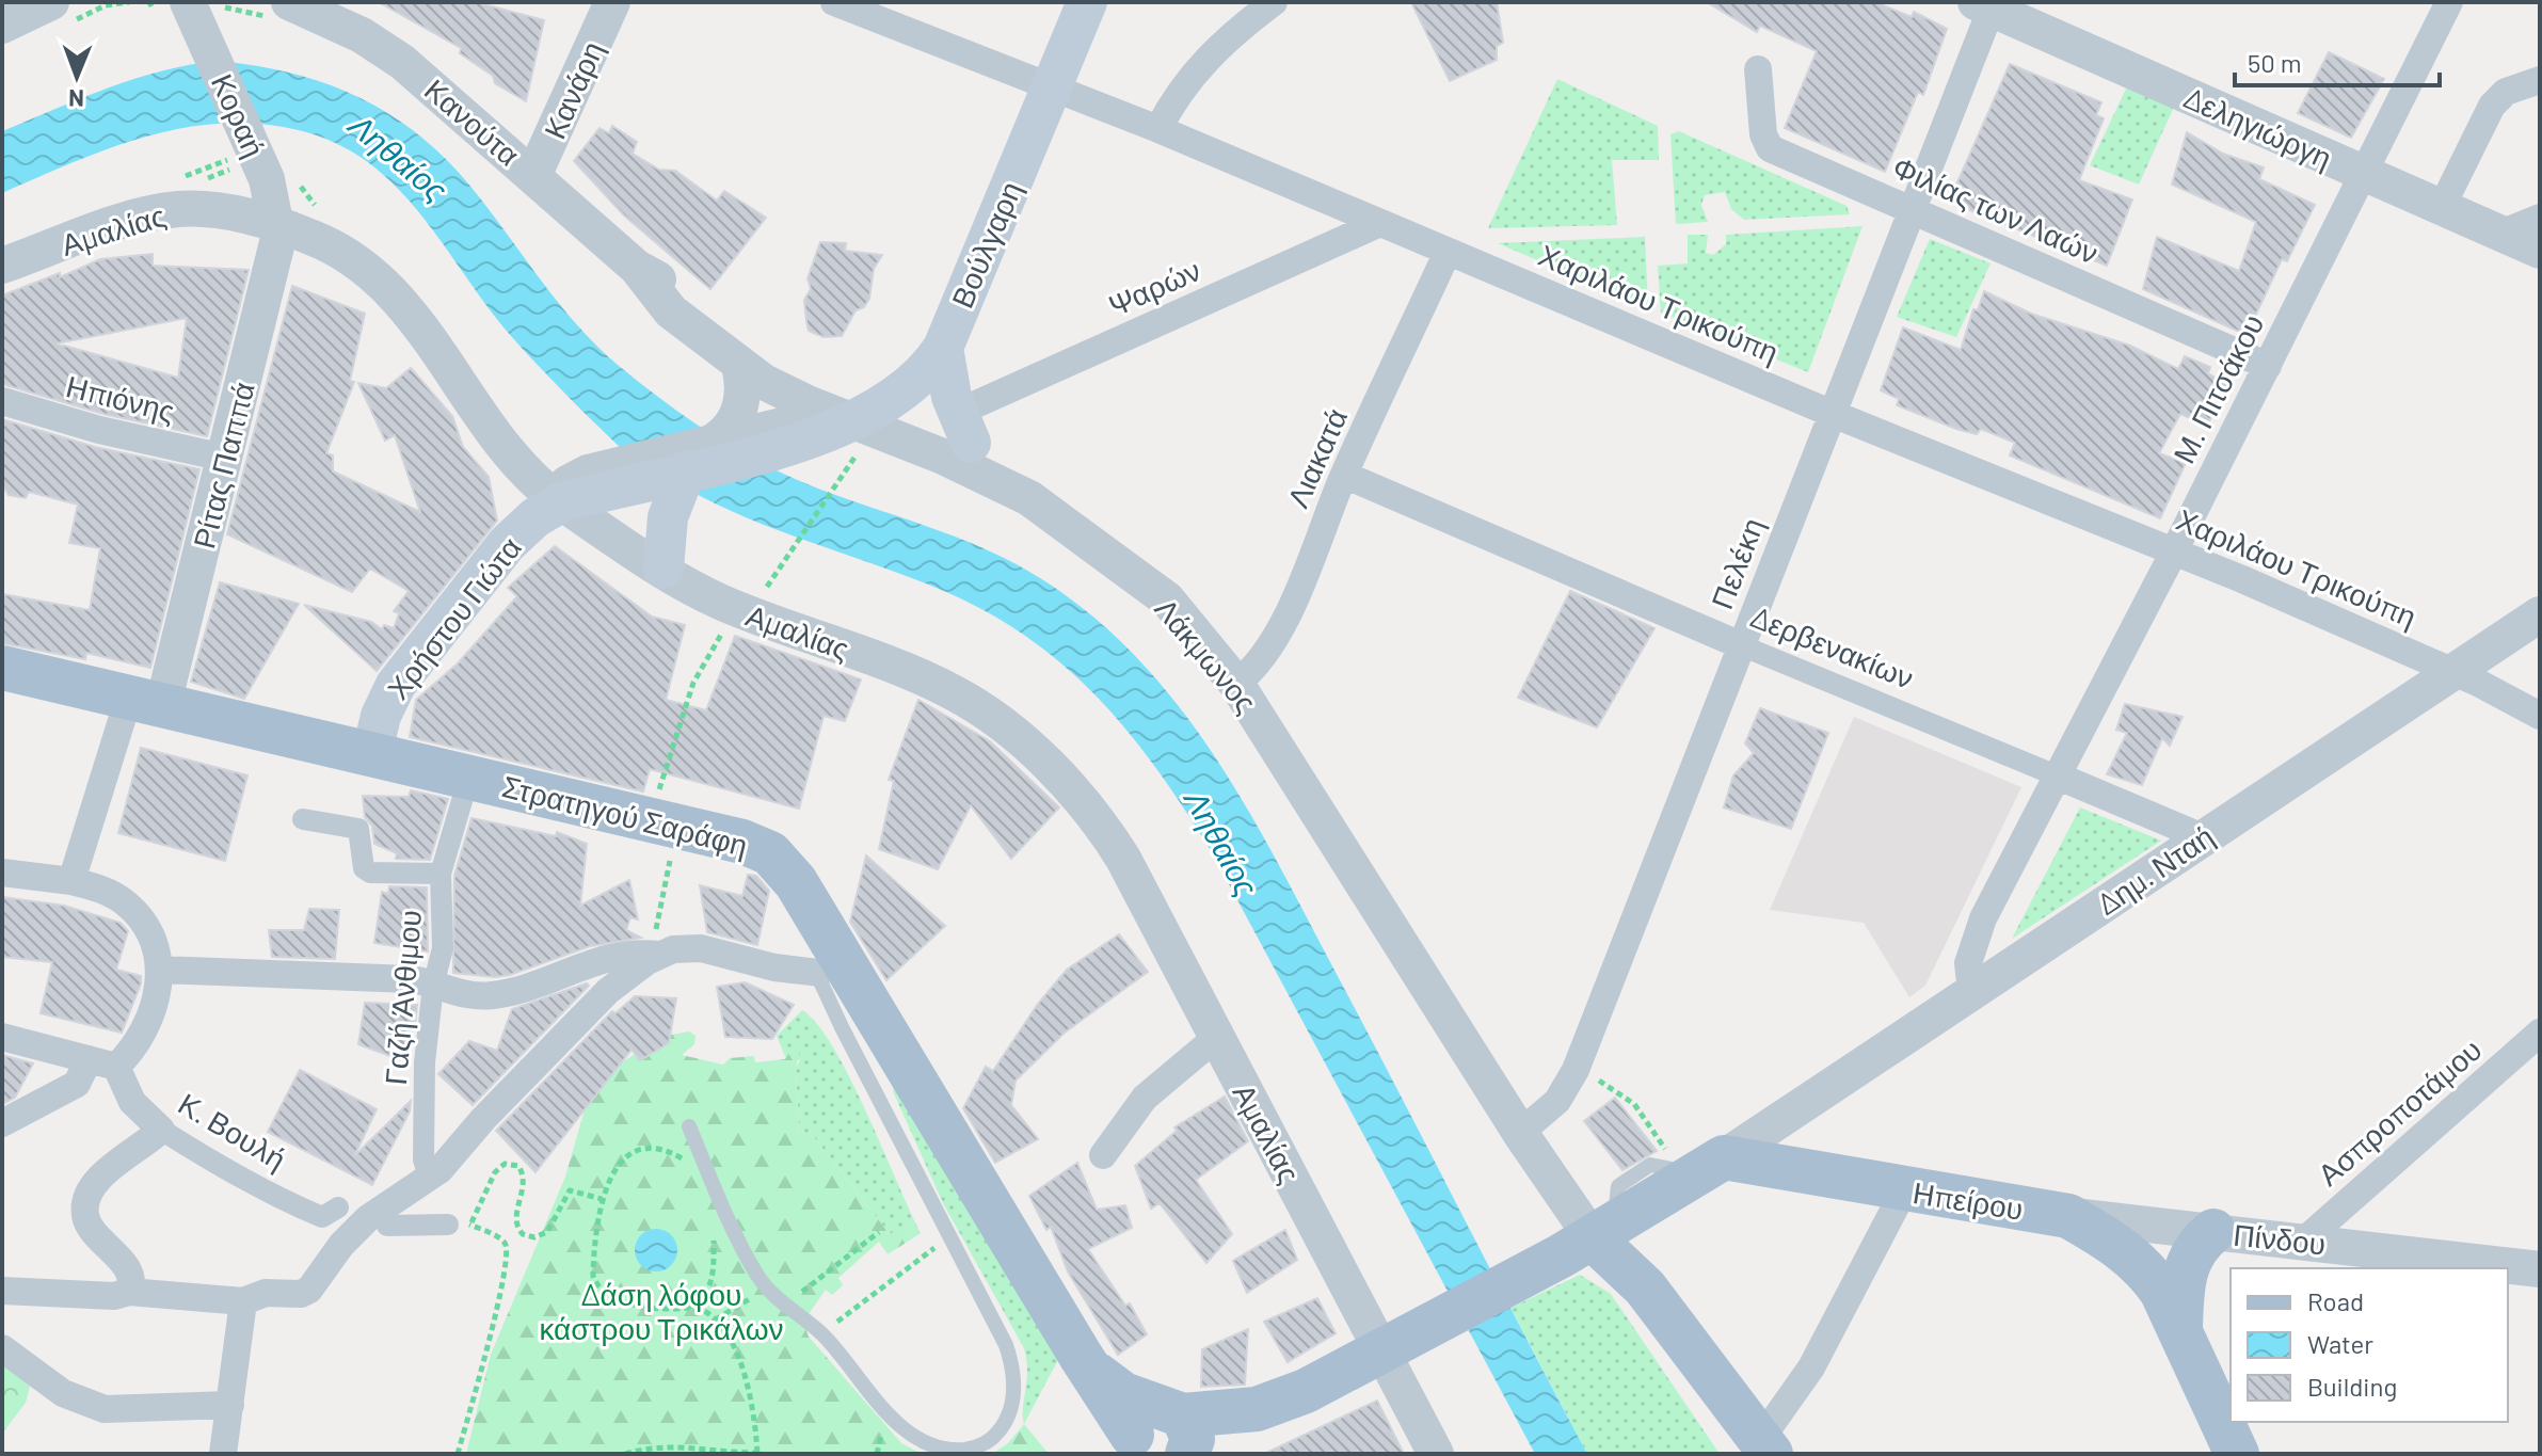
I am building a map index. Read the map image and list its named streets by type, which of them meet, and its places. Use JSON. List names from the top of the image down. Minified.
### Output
{"streets":{"main road":["Βούλγαρη","Χρήστου Γιώτα","Στρατηγού Σαράφη","Ηπείρου"],"street":["Κανάρη","Κοραή","Κανούτα","Δεληγιώργη","Φιλίας των Λαών","Αμαλίας","Ψαρών","Χαριλάου Τρικούπη","Μ. Πιτσάκου","Ηπιόνης","Λιακατά","Ρίτας Παππά","Πελέκη","Δερβενακίων","Λάκμωνος","Δημ. Νταή","Γαζή Άνθιμου","Ασπροποτάμου","Κ. Βουλή","Πίνδου"]},"crossings":[["Κανάρη","Κανούτα"],["Κοραή","Αμαλίας"],["Κοραή","Ρίτας Παππά"],["Κανούτα","Λάκμωνος"],["Δεληγιώργη","Μ. Πιτσάκου"],["Δεληγιώργη","Πελέκη"],["Φιλίας των Λαών","Μ. Πιτσάκου"],["Φιλίας των Λαών","Πελέκη"],["Αμαλίας","Ρίτας Παππά"],["Αμαλίας","Χρήστου Γιώτα"],["Βούλγαρη","Χαριλάου Τρικούπη"],["Βούλγαρη","Χρήστου Γιώτα"],["Βούλγαρη","Λάκμωνος"],["Ψαρών","Χαριλάου Τρικούπη"],["Χαριλάου Τρικούπη","Μ. Πιτσάκου"],["Χαριλάου Τρικούπη","Λιακατά"],["Χαριλάου Τρικούπη","Πελέκη"],["Χαριλάου Τρικούπη","Δημ. Νταή"],["Μ. Πιτσάκου","Δερβενακίων"],["Μ. Πιτσάκου","Δημ. Νταή"],["Ηπιόνης","Ρίτας Παππά"],["Λιακατά","Δερβενακίων"],["Λιακατά","Λάκμωνος"],["Ρίτας Παππά","Στρατηγού Σαράφη"],["Πελέκη","Δερβενακίων"],["Πελέκη","Λάκμωνος"],["Χρήστου Γιώτα","Στρατηγού Σαράφη"],["Δερβενακίων","Δημ. Νταή"],["Στρατηγού Σαράφη","Γαζή Άνθιμου"],["Δημ. Νταή","Ηπείρου"],["Ασπροποτάμου","Πίνδου"],["Ηπείρου","Πίνδου"]],"water":["Ληθαίος"],"parks":["Δάση λόφου κάστρου Τρικάλων"],"legend":["Road","Water","Building"],"scale_bar":"50 m","north":"bottom"}
